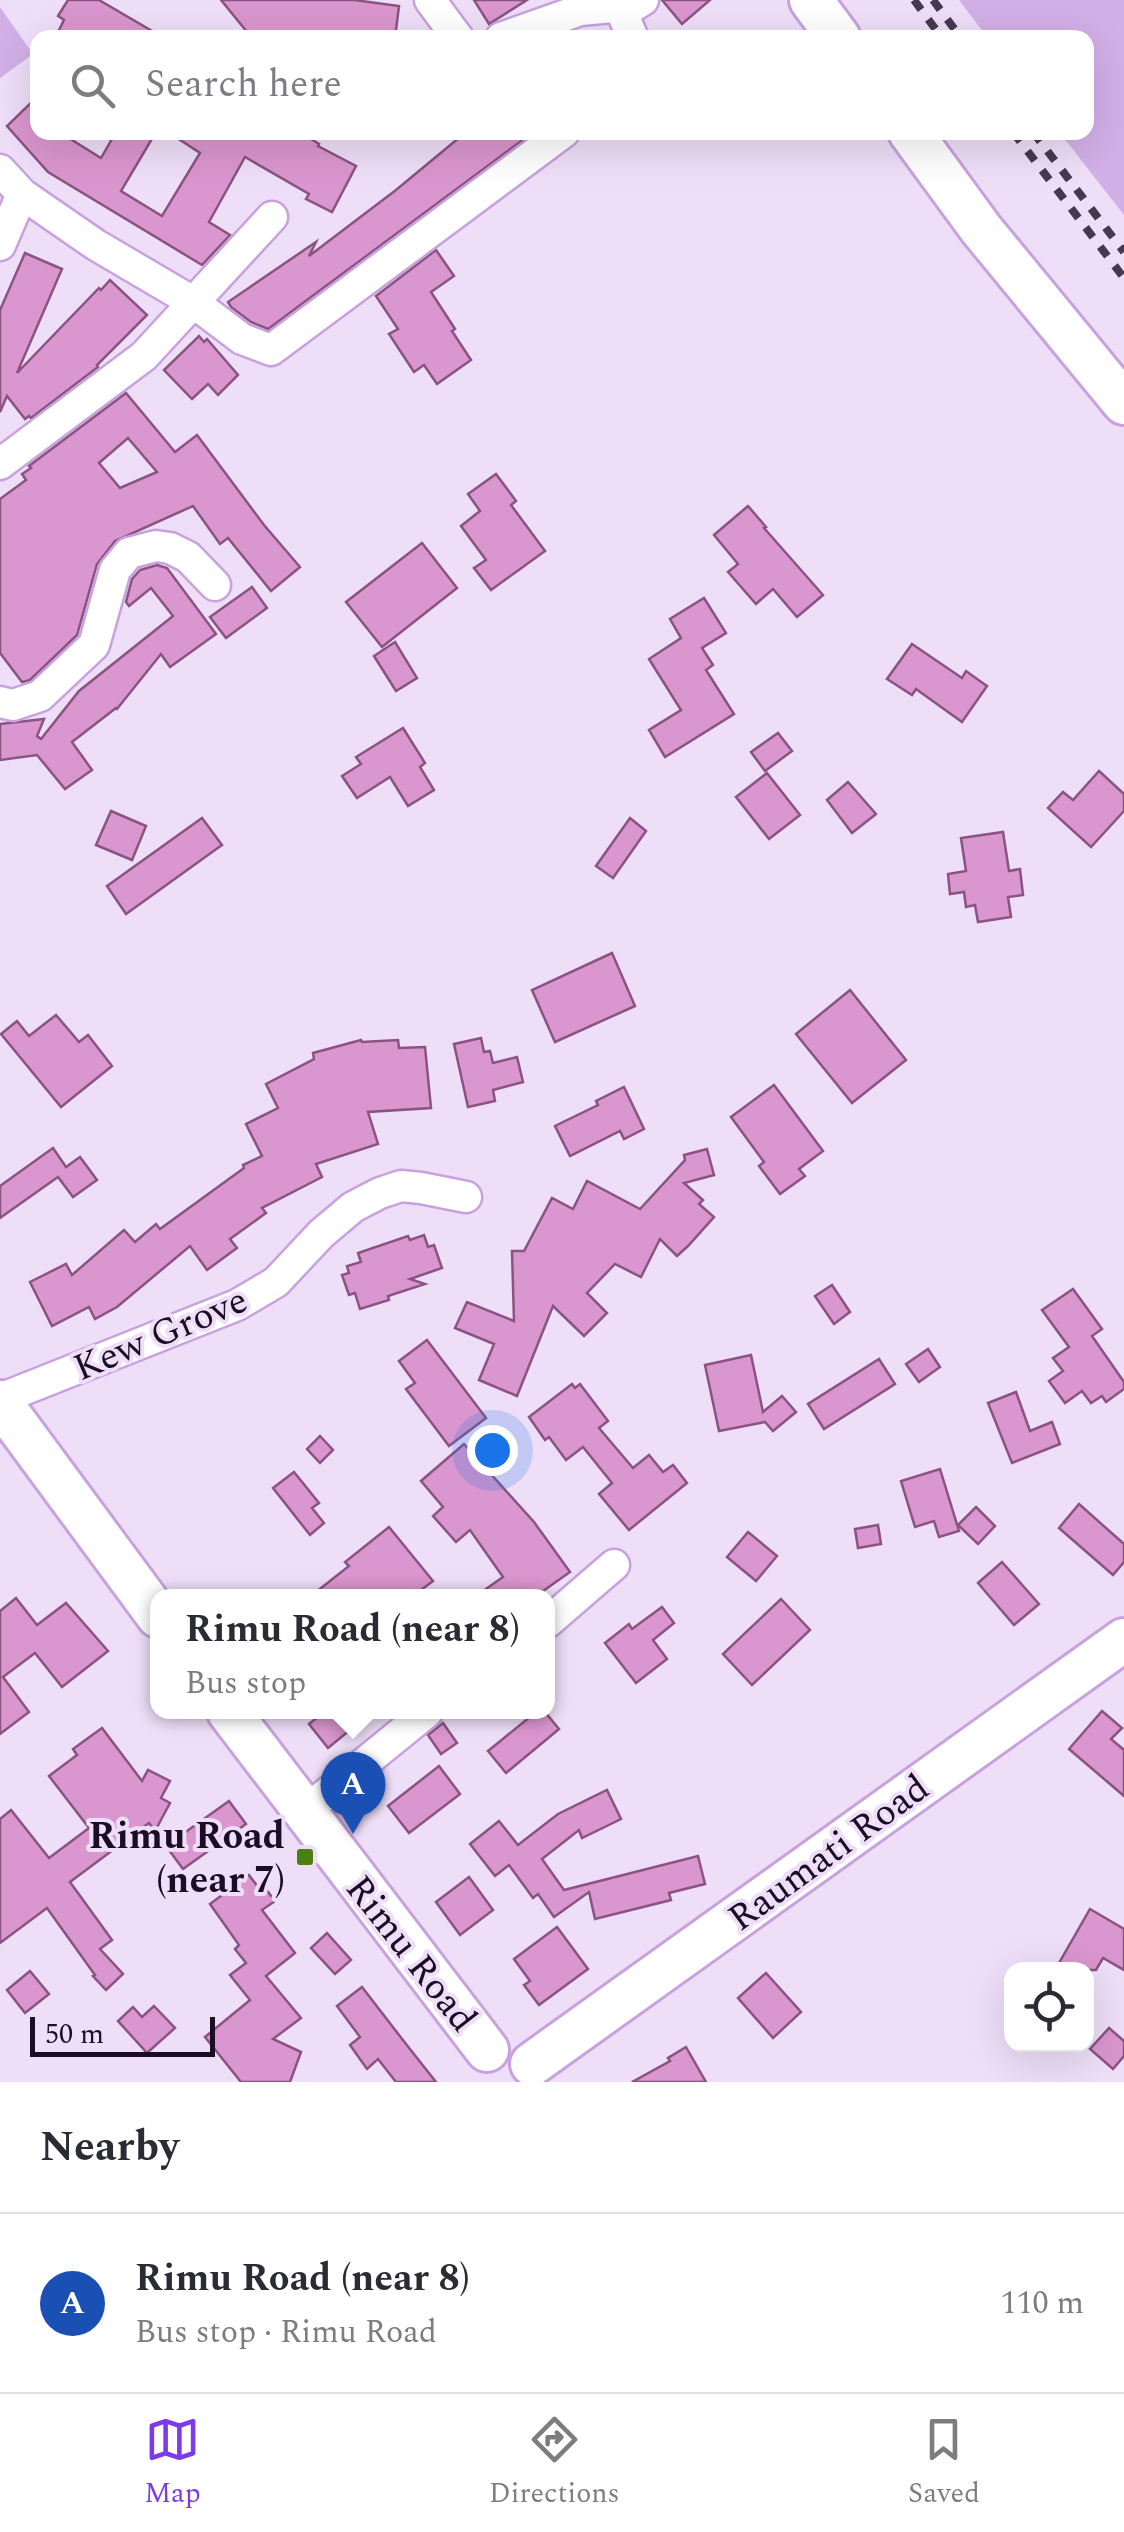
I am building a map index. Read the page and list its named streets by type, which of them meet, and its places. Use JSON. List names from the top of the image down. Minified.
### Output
{"streets":{"main road":["Raumati Road","Rimu Road"],"street":["Kew Grove"]},"places":{"transit":["Rimu Road (near 7)"]},"scale_bar":"50 m","page":{"search":"Search here","popup":["Rimu Road (near 8)","Bus stop"],"pins":"A","scale":"50 m","heading":"Nearby","list":[{"mark":"A","name":"Rimu Road (near 8)","note":"Bus stop · Rimu Road","value":"110 m"}],"nav":["Map","Directions","Saved"]}}
